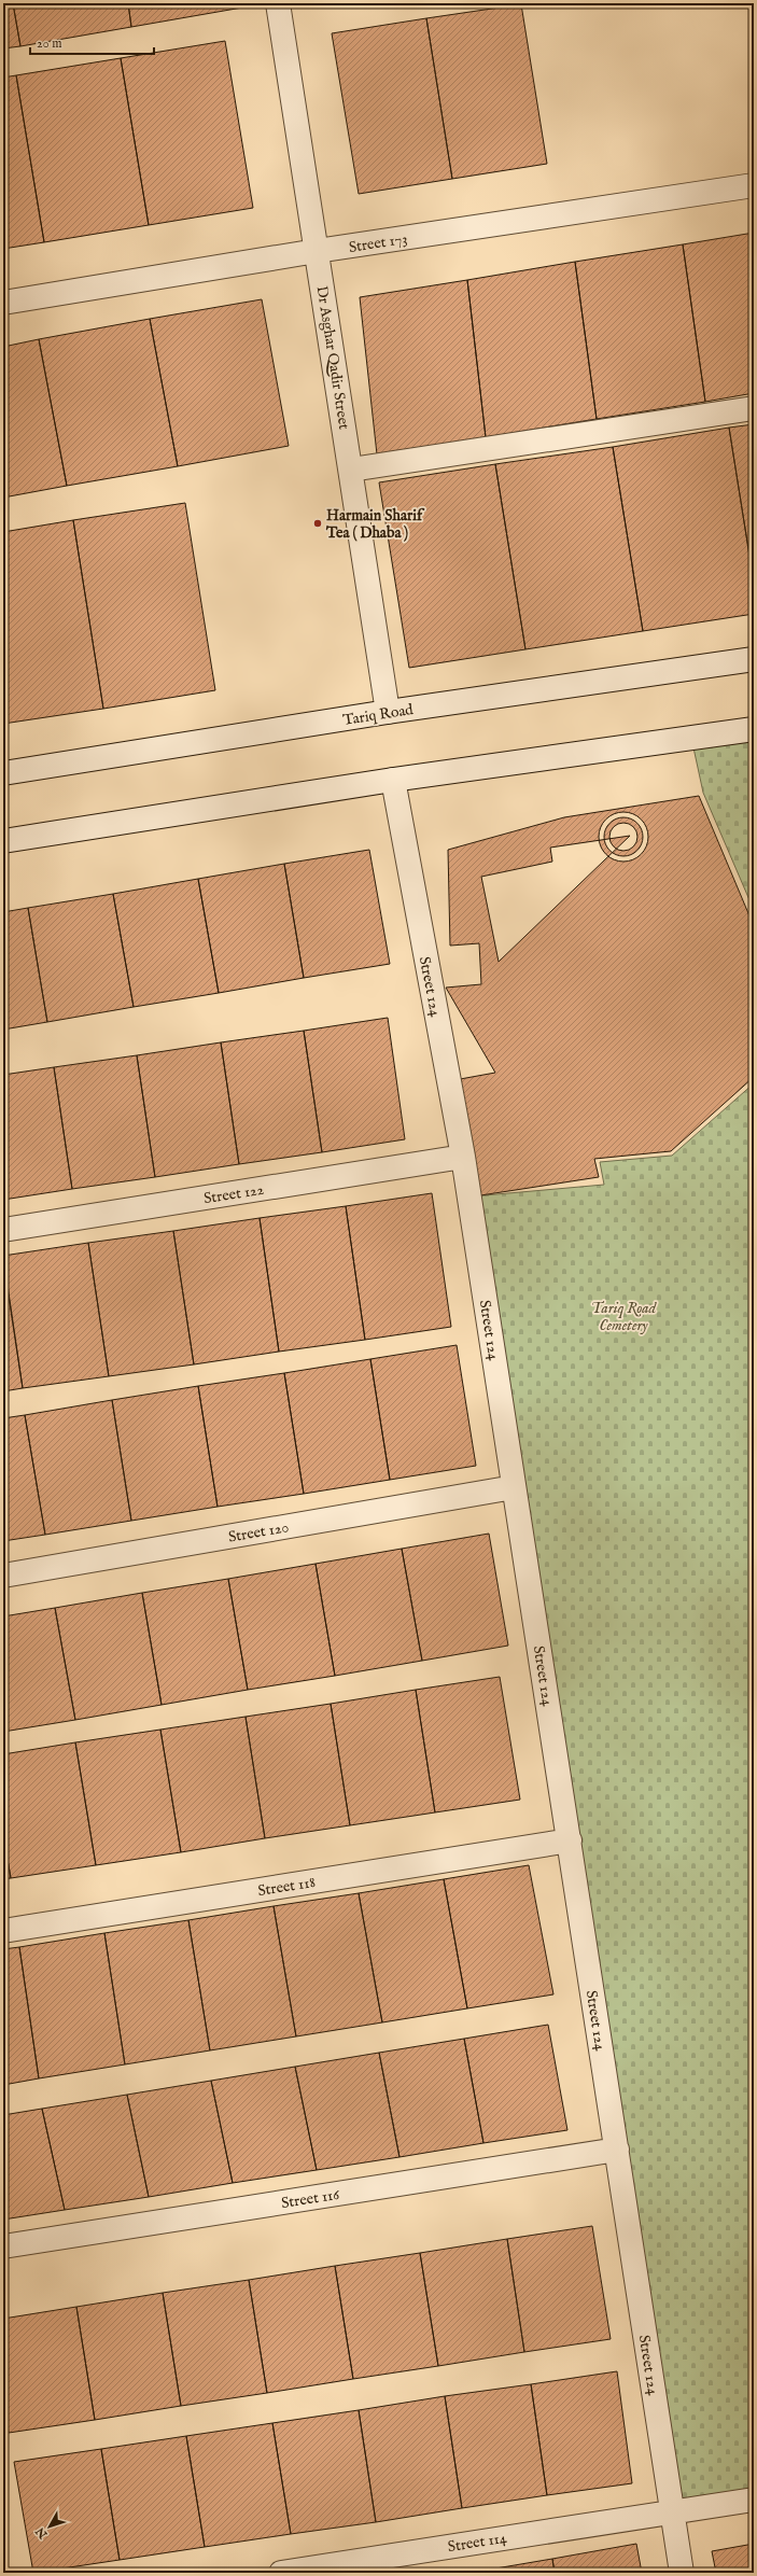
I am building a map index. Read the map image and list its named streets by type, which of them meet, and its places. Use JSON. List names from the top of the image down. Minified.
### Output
{"streets":{"street":["Street 173","Dr Asghar Qadir Street","Tariq Road","Street 124","Street 122","Street 120","Street 118","Street 116","Street 114"]},"crossings":[["Street 173","Dr Asghar Qadir Street"],["Dr Asghar Qadir Street","Tariq Road"],["Street 124","Street 122"],["Street 124","Street 120"],["Street 124","Street 118"],["Street 124","Street 116"],["Street 124","Street 114"]],"parks":["Tariq Road Cemetery"],"places":["Harmain Sharif Tea ( Dhaba )"],"scale_bar":"20 m","north":"bottom left"}
